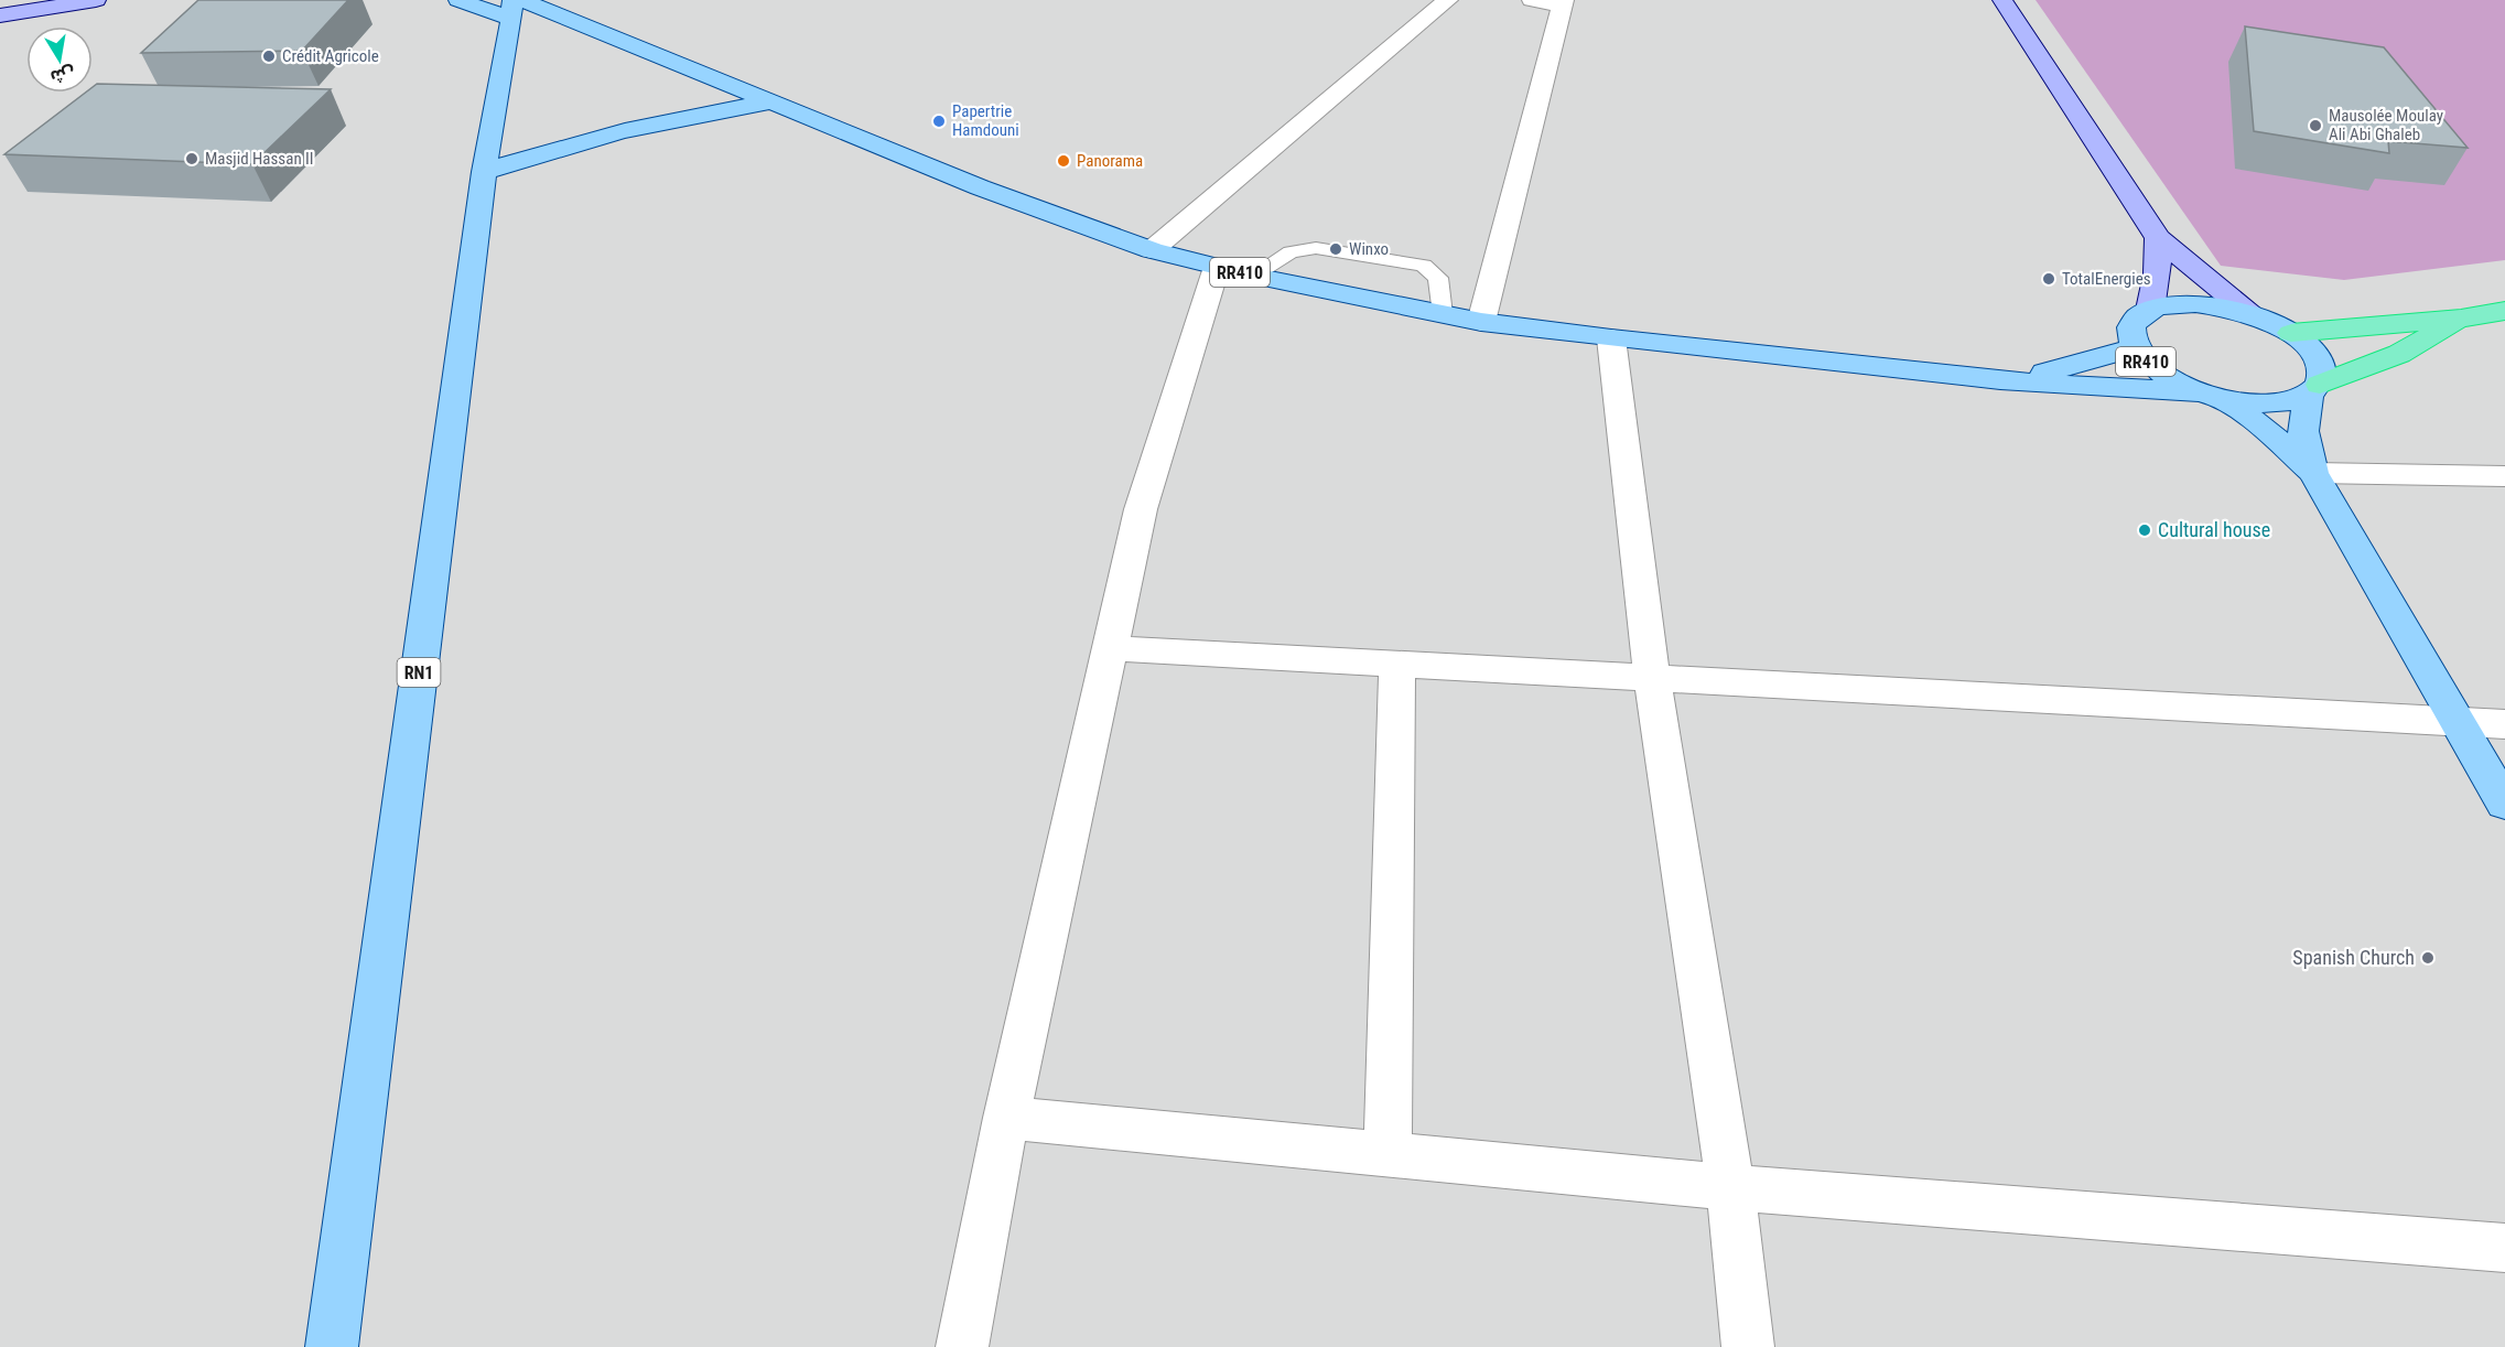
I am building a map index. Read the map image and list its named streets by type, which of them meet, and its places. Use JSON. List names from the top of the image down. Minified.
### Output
{"streets":{"highway":["RR410"],"main road":["RN1"]},"crossings":[["RR410","RN1"]],"places":["Crédit Agricole","Papertrie Hamdouni","Mausolée Moulay Ali Abi Ghaleb","Masjid Hassan II","Panorama","Winxo","TotalEnergies","Cultural house","Spanish Church"],"north":"bottom"}
